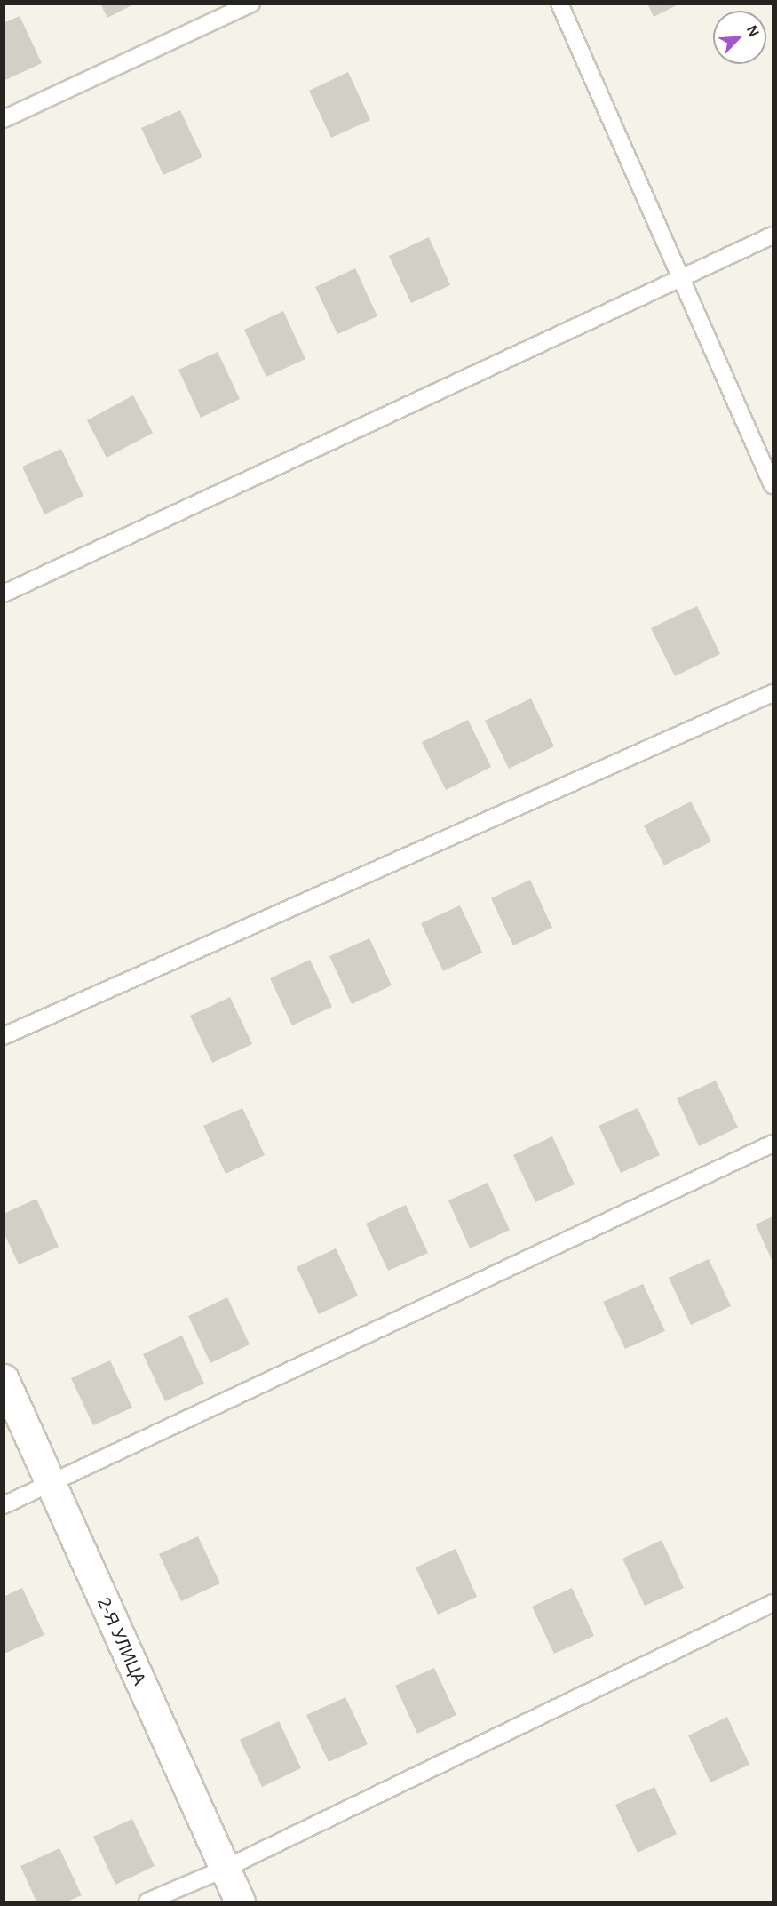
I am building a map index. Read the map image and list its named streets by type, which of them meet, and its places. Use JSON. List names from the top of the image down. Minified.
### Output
{"streets":{"street":["2-Я УЛИЦА"]},"north":"top right"}
